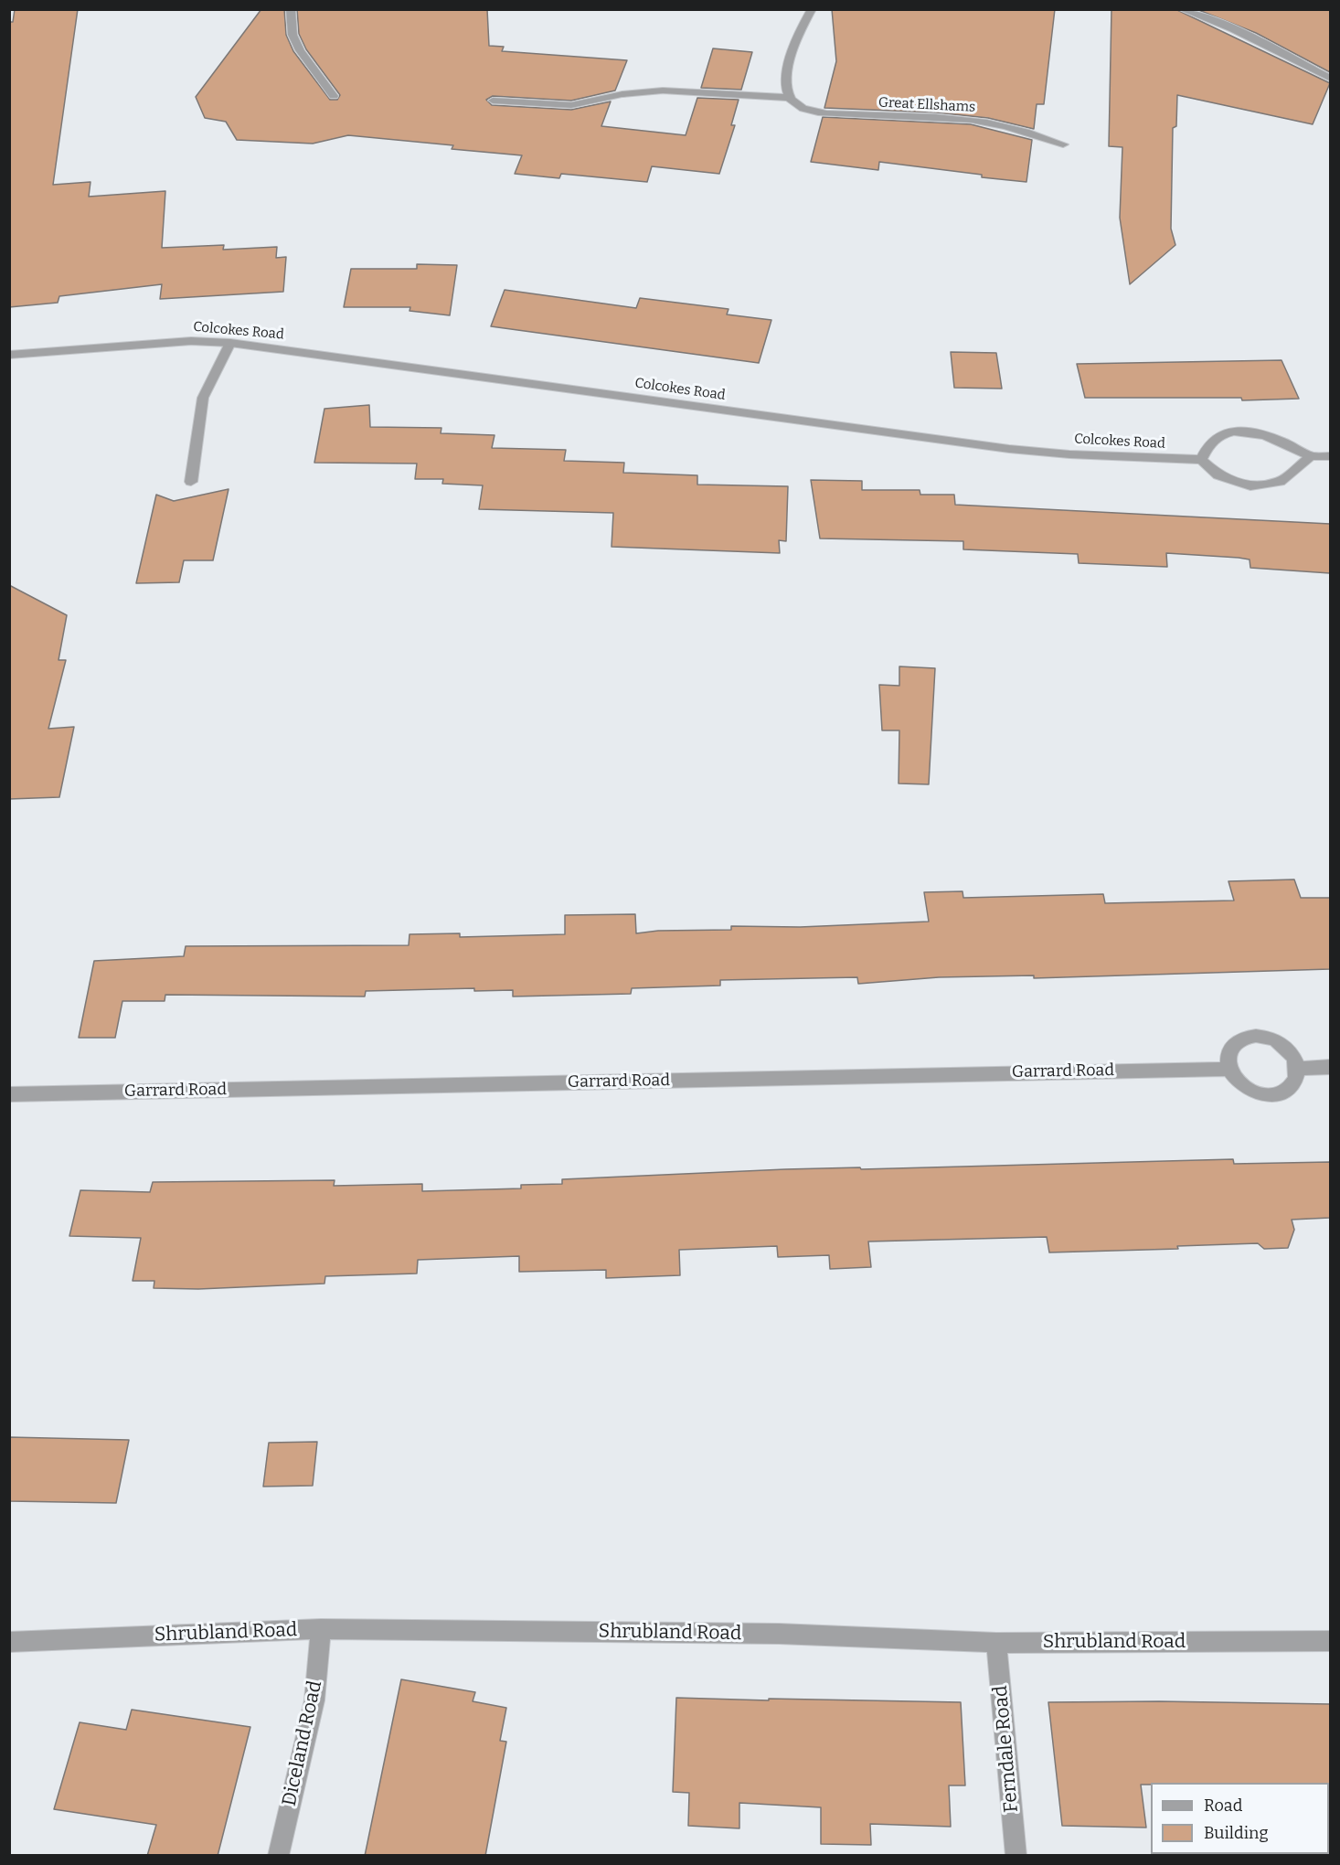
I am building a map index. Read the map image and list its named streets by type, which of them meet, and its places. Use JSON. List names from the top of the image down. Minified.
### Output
{"streets":{"street":["Great Ellshams","Colcokes Road","Garrard Road","Shrubland Road","Diceland Road","Ferndale Road"]},"crossings":[["Shrubland Road","Diceland Road"],["Shrubland Road","Ferndale Road"]],"legend":["Road","Building"]}
